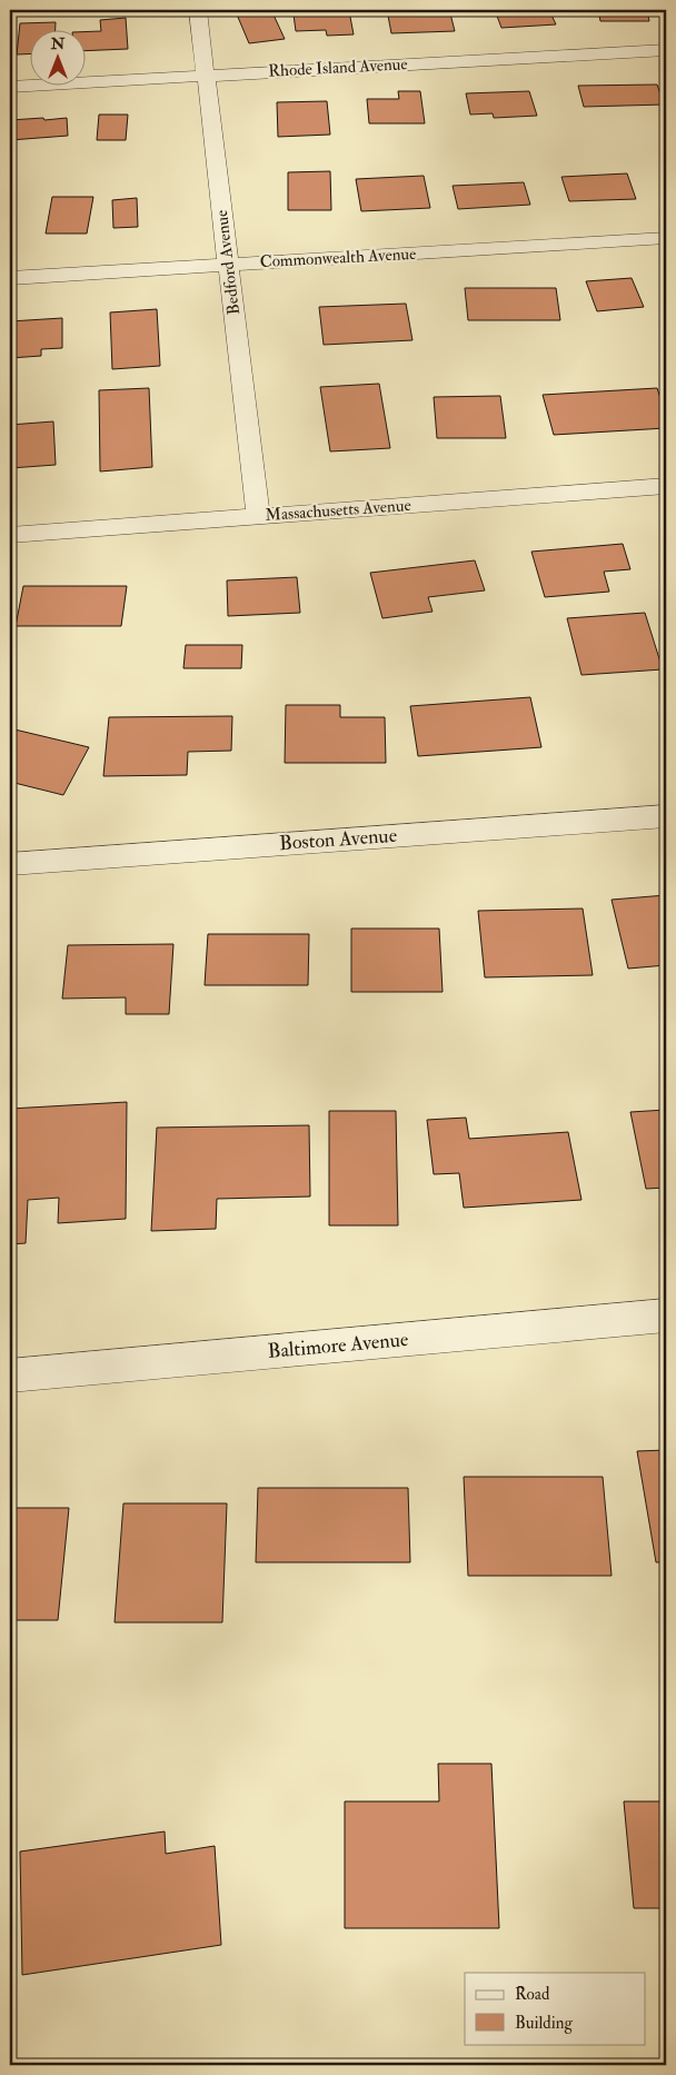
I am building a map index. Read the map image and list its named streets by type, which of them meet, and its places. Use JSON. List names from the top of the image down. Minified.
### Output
{"streets":{"street":["Rhode Island Avenue","Commonwealth Avenue","Bedford Avenue","Massachusetts Avenue","Boston Avenue","Baltimore Avenue"]},"crossings":[["Rhode Island Avenue","Bedford Avenue"],["Commonwealth Avenue","Bedford Avenue"],["Bedford Avenue","Massachusetts Avenue"]],"legend":["Road","Building"],"north":"top"}
